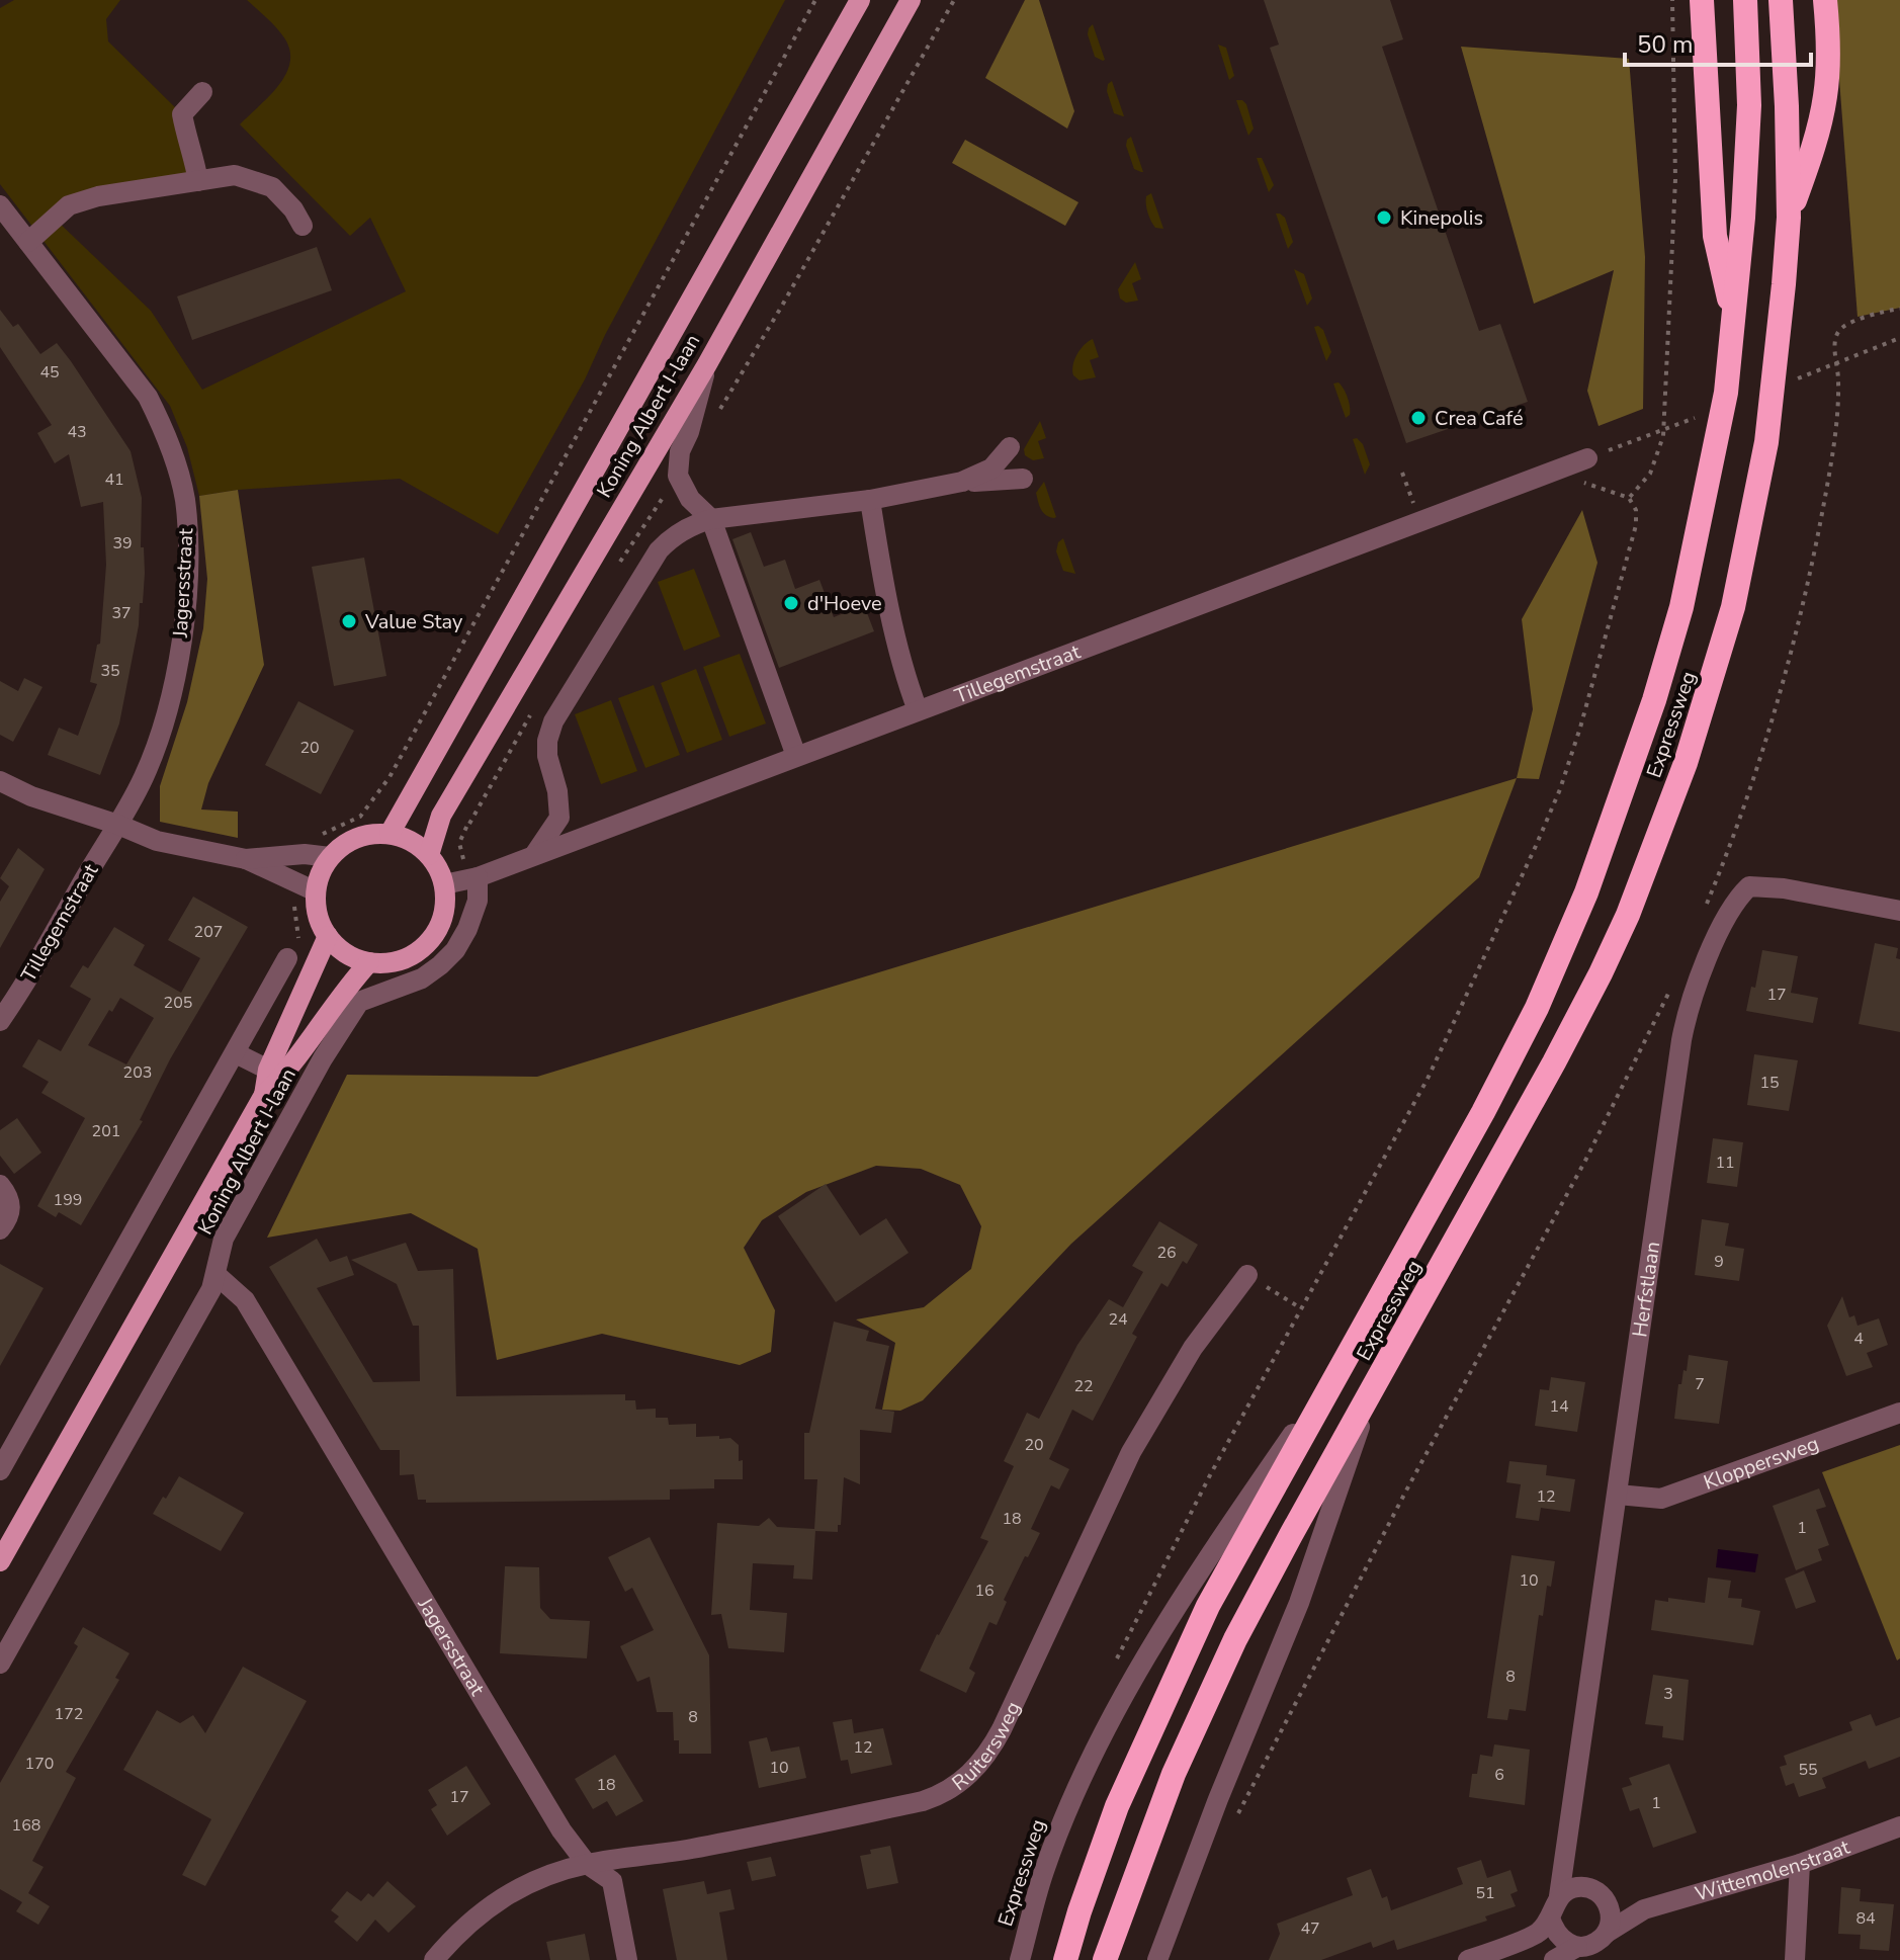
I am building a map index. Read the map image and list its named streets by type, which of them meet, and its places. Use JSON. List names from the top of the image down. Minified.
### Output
{"streets":{"highway":["Expressweg"],"main road":["Koning Albert I-laan"],"street":["Jagersstraat","Tillegemstraat","Herfstlaan","Kloppersweg","Ruitersweg","Wittemolenstraat"]},"crossings":[["Koning Albert I-laan","Jagersstraat"],["Koning Albert I-laan","Tillegemstraat"],["Jagersstraat","Tillegemstraat"],["Jagersstraat","Ruitersweg"],["Herfstlaan","Kloppersweg"],["Herfstlaan","Wittemolenstraat"]],"places":["Kinepolis","Crea Café","d'Hoeve","Value Stay"],"house_numbers":["45","43","41","39","37","35","20","207","17","205","203","15","201","11","199","26","9","24","4","7","22","14","20","12","18","1","10","16","8","3","172","8","12","170","10","55","6","18","17","1","168","51","84","47"],"scale_bar":"50 m"}
